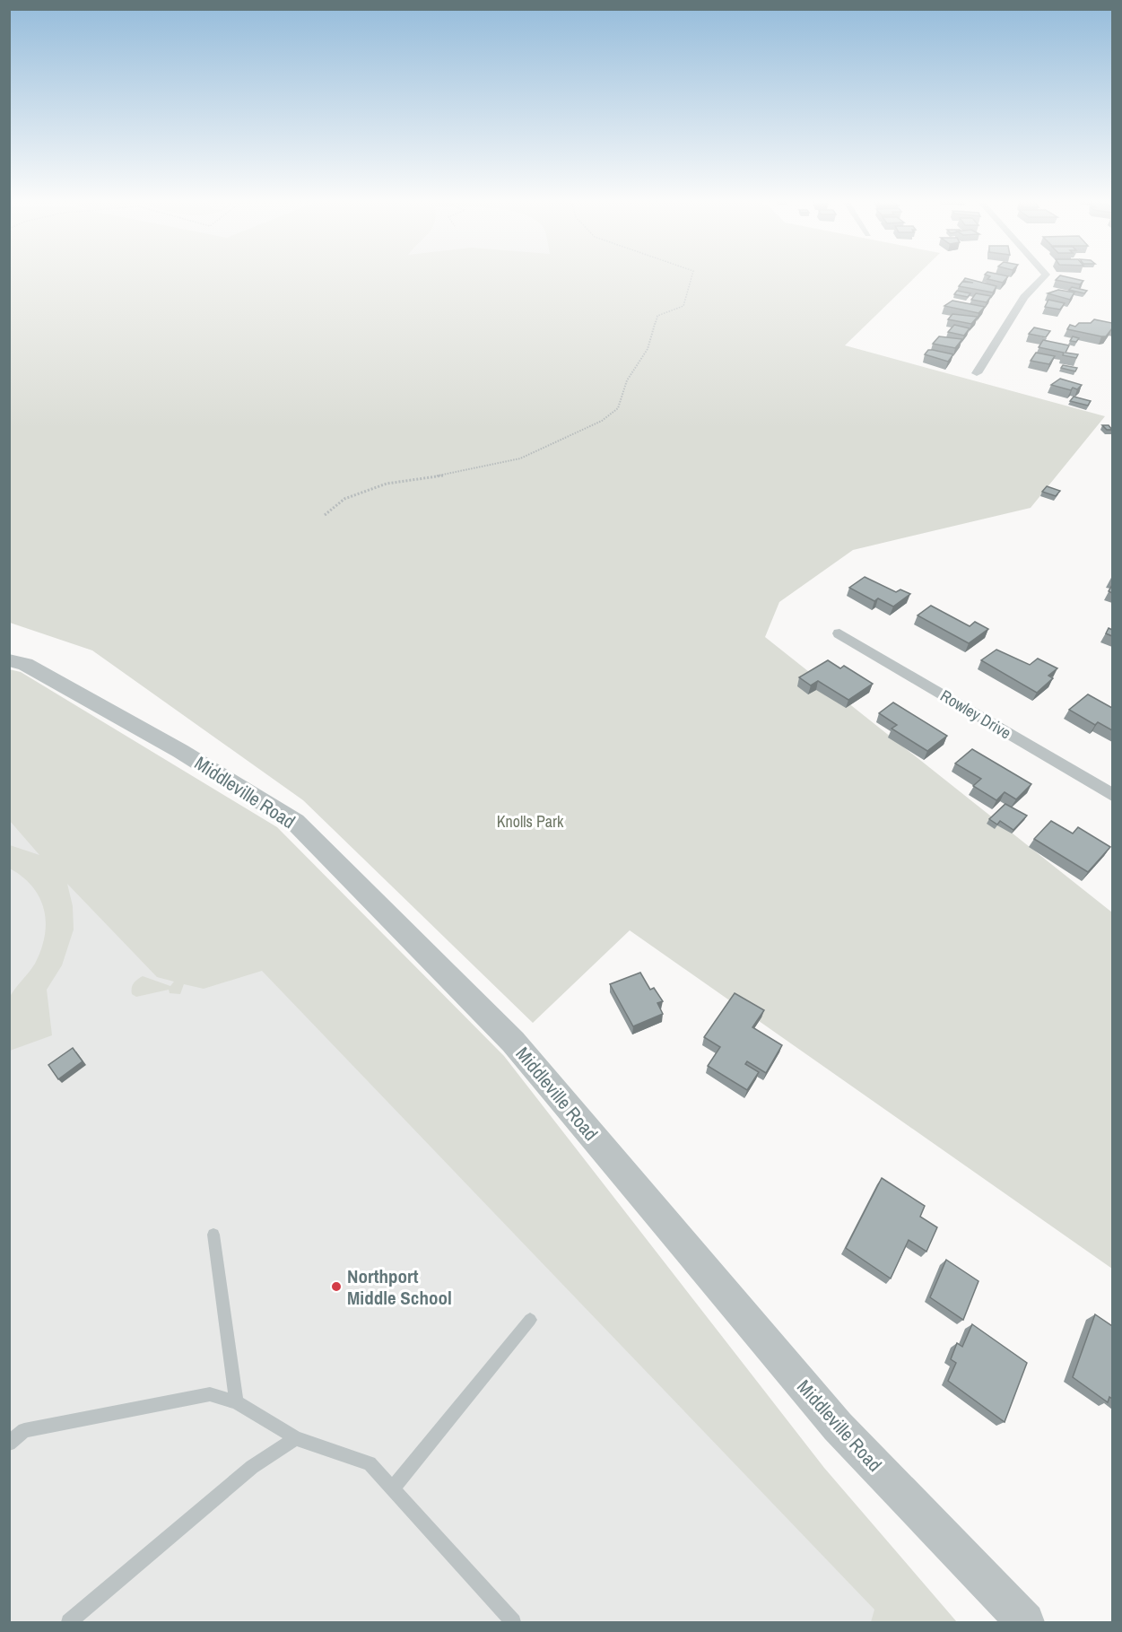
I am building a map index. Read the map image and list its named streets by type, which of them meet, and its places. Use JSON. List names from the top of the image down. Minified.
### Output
{"streets":{"street":["Rowley Drive","Middleville Road"]},"parks":["Knolls Park"],"places":["Northport Middle School"]}
